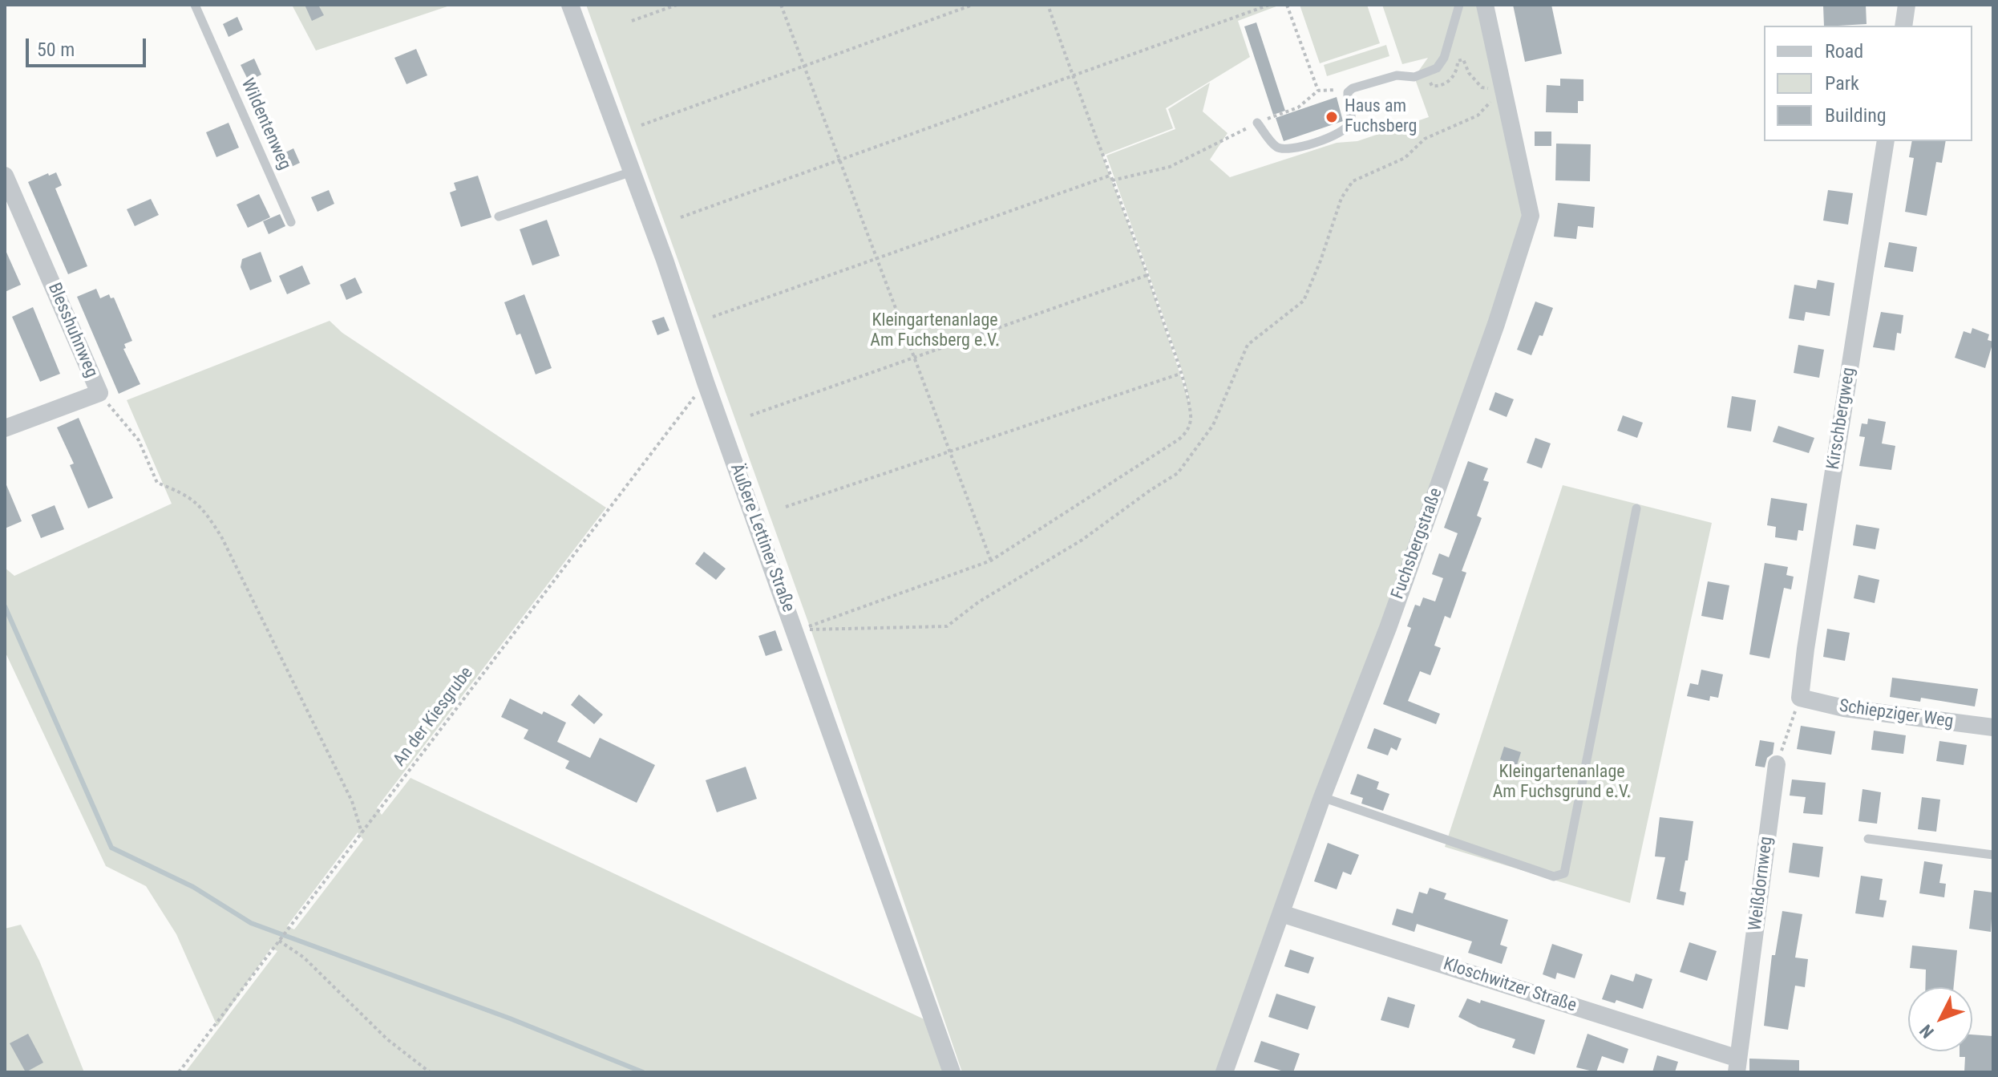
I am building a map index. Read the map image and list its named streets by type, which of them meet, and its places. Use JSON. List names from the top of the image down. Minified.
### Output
{"streets":{"street":["Blesshuhnweg","Kirschbergweg","Äußere Lettiner Straße","Fuchsbergstraße","Schiepziger Weg","Weißdornweg","Kloschwitzer Straße"],"lane":["Wildentenweg"],"path":["An der Kiesgrube"]},"crossings":[["Kirschbergweg","Schiepziger Weg"],["Äußere Lettiner Straße","An der Kiesgrube"],["Fuchsbergstraße","Kloschwitzer Straße"],["Weißdornweg","Kloschwitzer Straße"]],"parks":["Kleingartenanlage Am Fuchsberg e.V.","Kleingartenanlage Am Fuchsgrund e.V."],"places":["Haus am Fuchsberg"],"legend":["Road","Park","Building"],"scale_bar":"50 m","north":"bottom left"}
